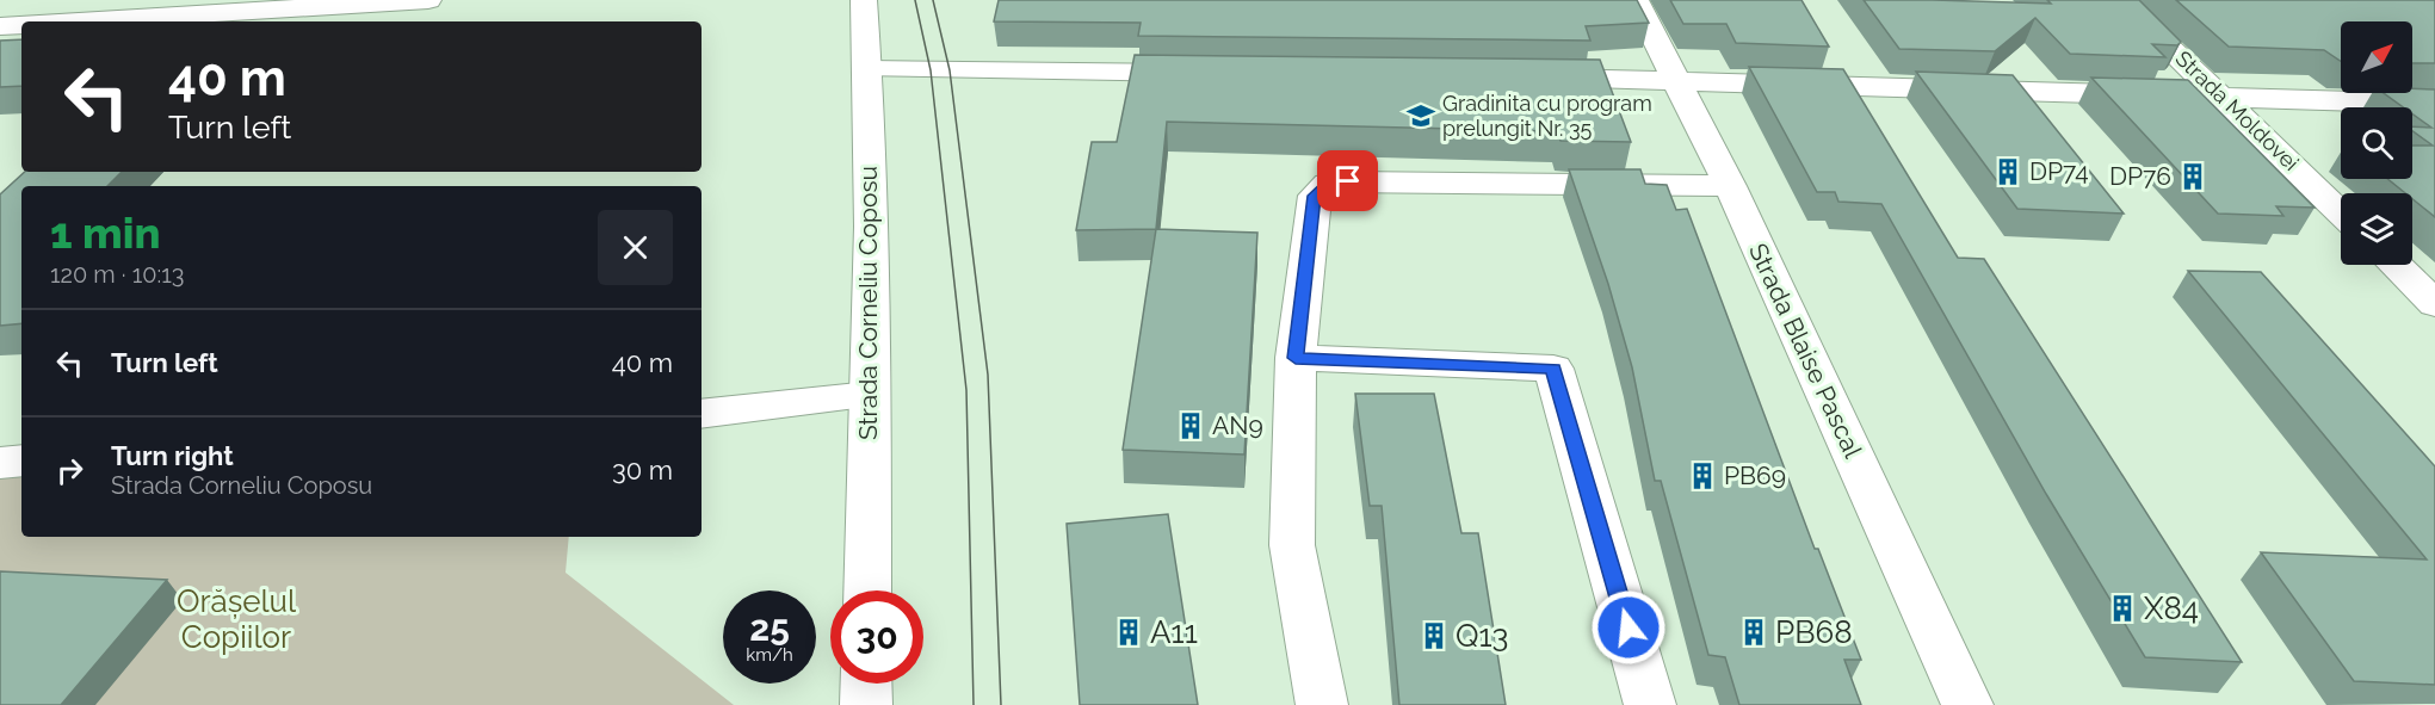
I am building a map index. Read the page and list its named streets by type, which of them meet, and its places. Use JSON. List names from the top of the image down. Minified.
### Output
{"streets":{"street":["Strada Moldovei","Strada Corneliu Coposu","Strada Blaise Pascal"]},"parks":["Orășelul Copiilor"],"places":{"school or university":["Gradinita cu program prelungit Nr. 35"],"building":["DP74","DP76","AN9","PB69","X84","A11","PB68","Q13"]},"north":"top right","page":{"turn":["40 m","Turn left"],"heading":["1 min","120 m · 10:13"],"list":[{"name":"Turn left","value":"40 m"},{"name":"Turn right","note":"Strada Corneliu Coposu","value":"30 m"}],"speed":"25 km/h","limit":"30"}}
